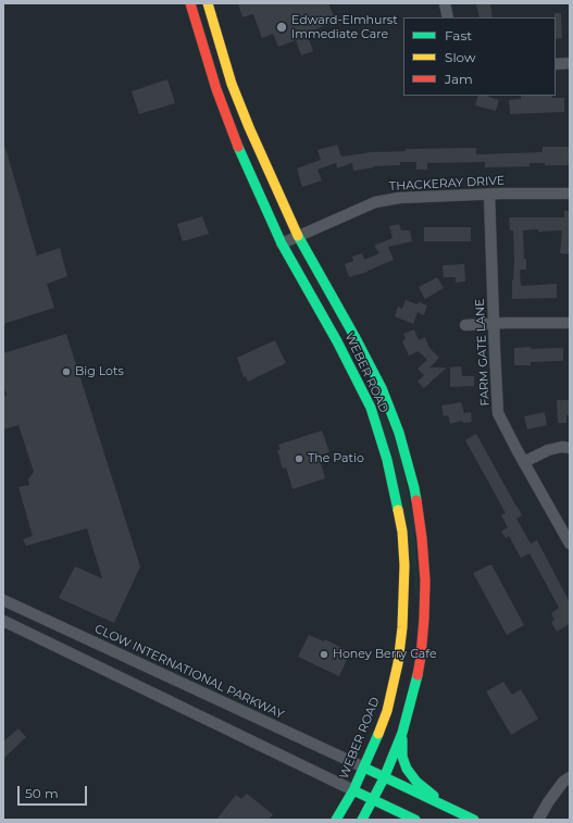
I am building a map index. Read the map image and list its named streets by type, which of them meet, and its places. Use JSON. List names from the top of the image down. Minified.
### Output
{"streets":{"main road":["WEBER ROAD"],"street":["THACKERAY DRIVE","FARM GATE LANE","CLOW INTERNATIONAL PARKWAY"]},"crossings":[["THACKERAY DRIVE","FARM GATE LANE"],["THACKERAY DRIVE","WEBER ROAD"],["WEBER ROAD","CLOW INTERNATIONAL PARKWAY"]],"places":["Edward-Elmhurst Immediate Care","Big Lots","The Patio","Honey Berry Cafe"],"legend":["Fast","Slow","Jam"],"scale_bar":"50 m"}
